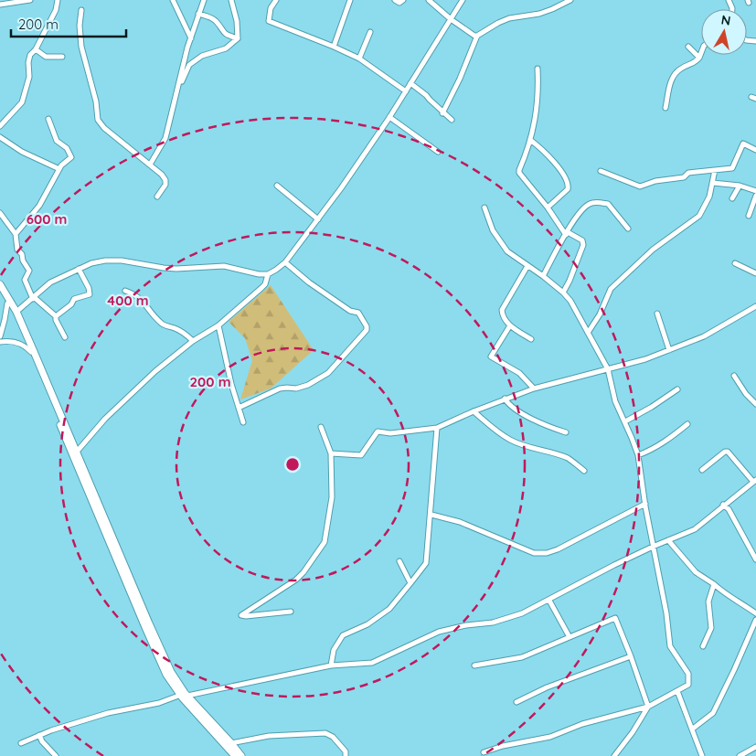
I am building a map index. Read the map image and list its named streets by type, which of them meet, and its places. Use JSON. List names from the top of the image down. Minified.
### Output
{"scale_bar":"200 m","north":"top","rings":["600 m","400 m","200 m"]}
